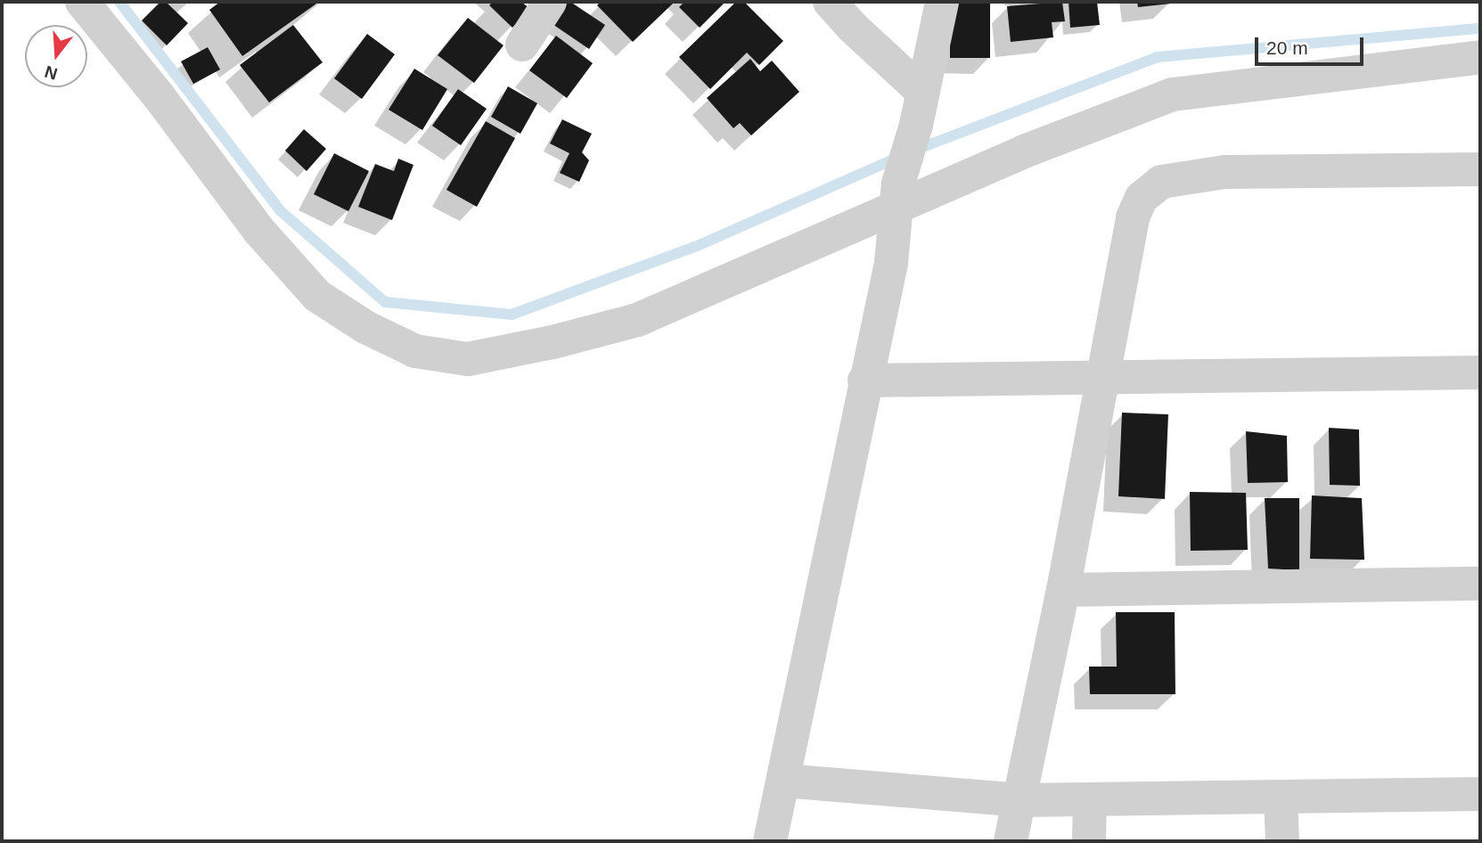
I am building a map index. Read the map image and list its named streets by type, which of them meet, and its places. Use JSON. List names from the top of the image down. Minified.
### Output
{"scale_bar":"20 m","north":"bottom"}
